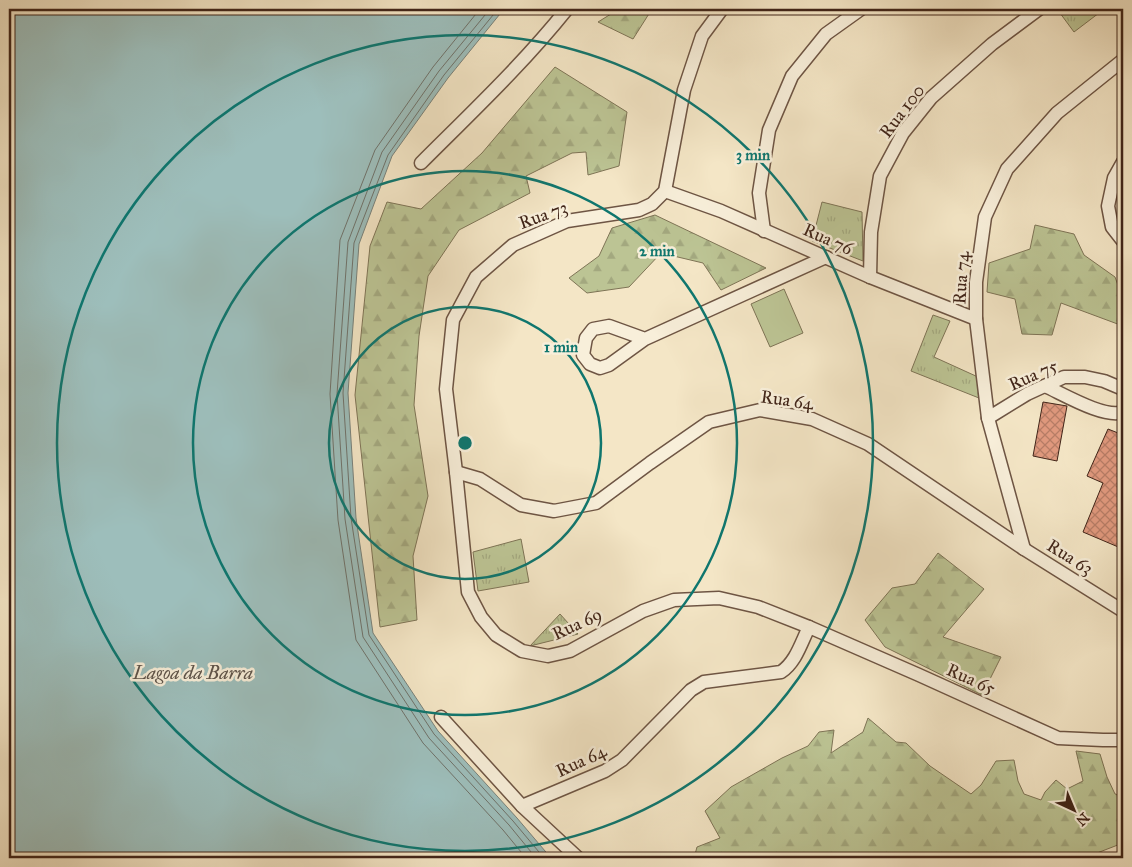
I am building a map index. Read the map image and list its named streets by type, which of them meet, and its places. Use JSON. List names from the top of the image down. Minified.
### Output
{"streets":{"street":["Rua 100","Rua 73","Rua 76","Rua 74","Rua 75","Rua 64","Rua 63","Rua 69","Rua 65"]},"crossings":[["Rua 100","Rua 76"],["Rua 73","Rua 76"],["Rua 73","Rua 64"],["Rua 73","Rua 69"],["Rua 76","Rua 74"],["Rua 74","Rua 75"],["Rua 74","Rua 64"],["Rua 74","Rua 63"],["Rua 64","Rua 63"],["Rua 64","Rua 69"],["Rua 64","Rua 65"],["Rua 69","Rua 65"]],"water":["Lagoa da Barra"],"north":"bottom right","rings":["3 min","2 min","1 min"]}
